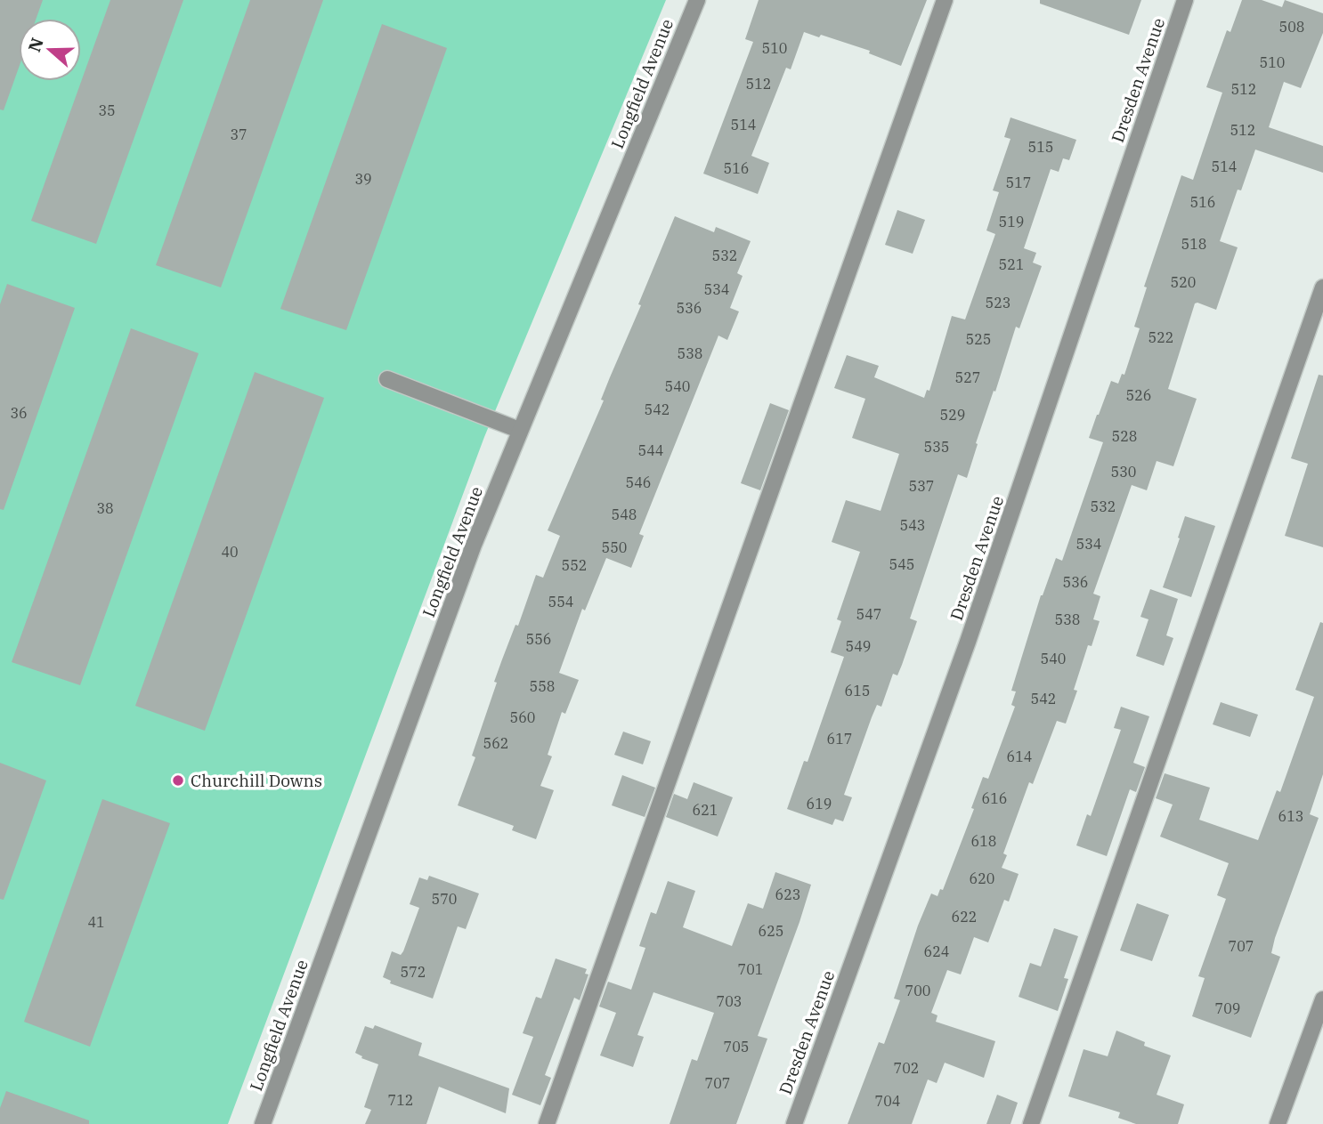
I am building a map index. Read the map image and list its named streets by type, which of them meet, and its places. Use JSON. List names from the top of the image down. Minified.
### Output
{"streets":{"street":["Dresden Avenue","Longfield Avenue"]},"places":["Churchill Downs"],"house_numbers":["508","510","510","512","512","35","514","512","37","515","514","516","39","517","516","519","518","532","521","520","534","523","536","522","525","538","527","540","526","542","36","529","528","535","544","530","546","537","532","38","548","543","534","550","40","545","552","536","554","547","538","556","549","540","558","615","542","560","617","562","614","616","619","621","613","618","620","623","570","622","41","625","707","624","701","572","700","703","709","705","702","707","712","704"],"north":"left"}
